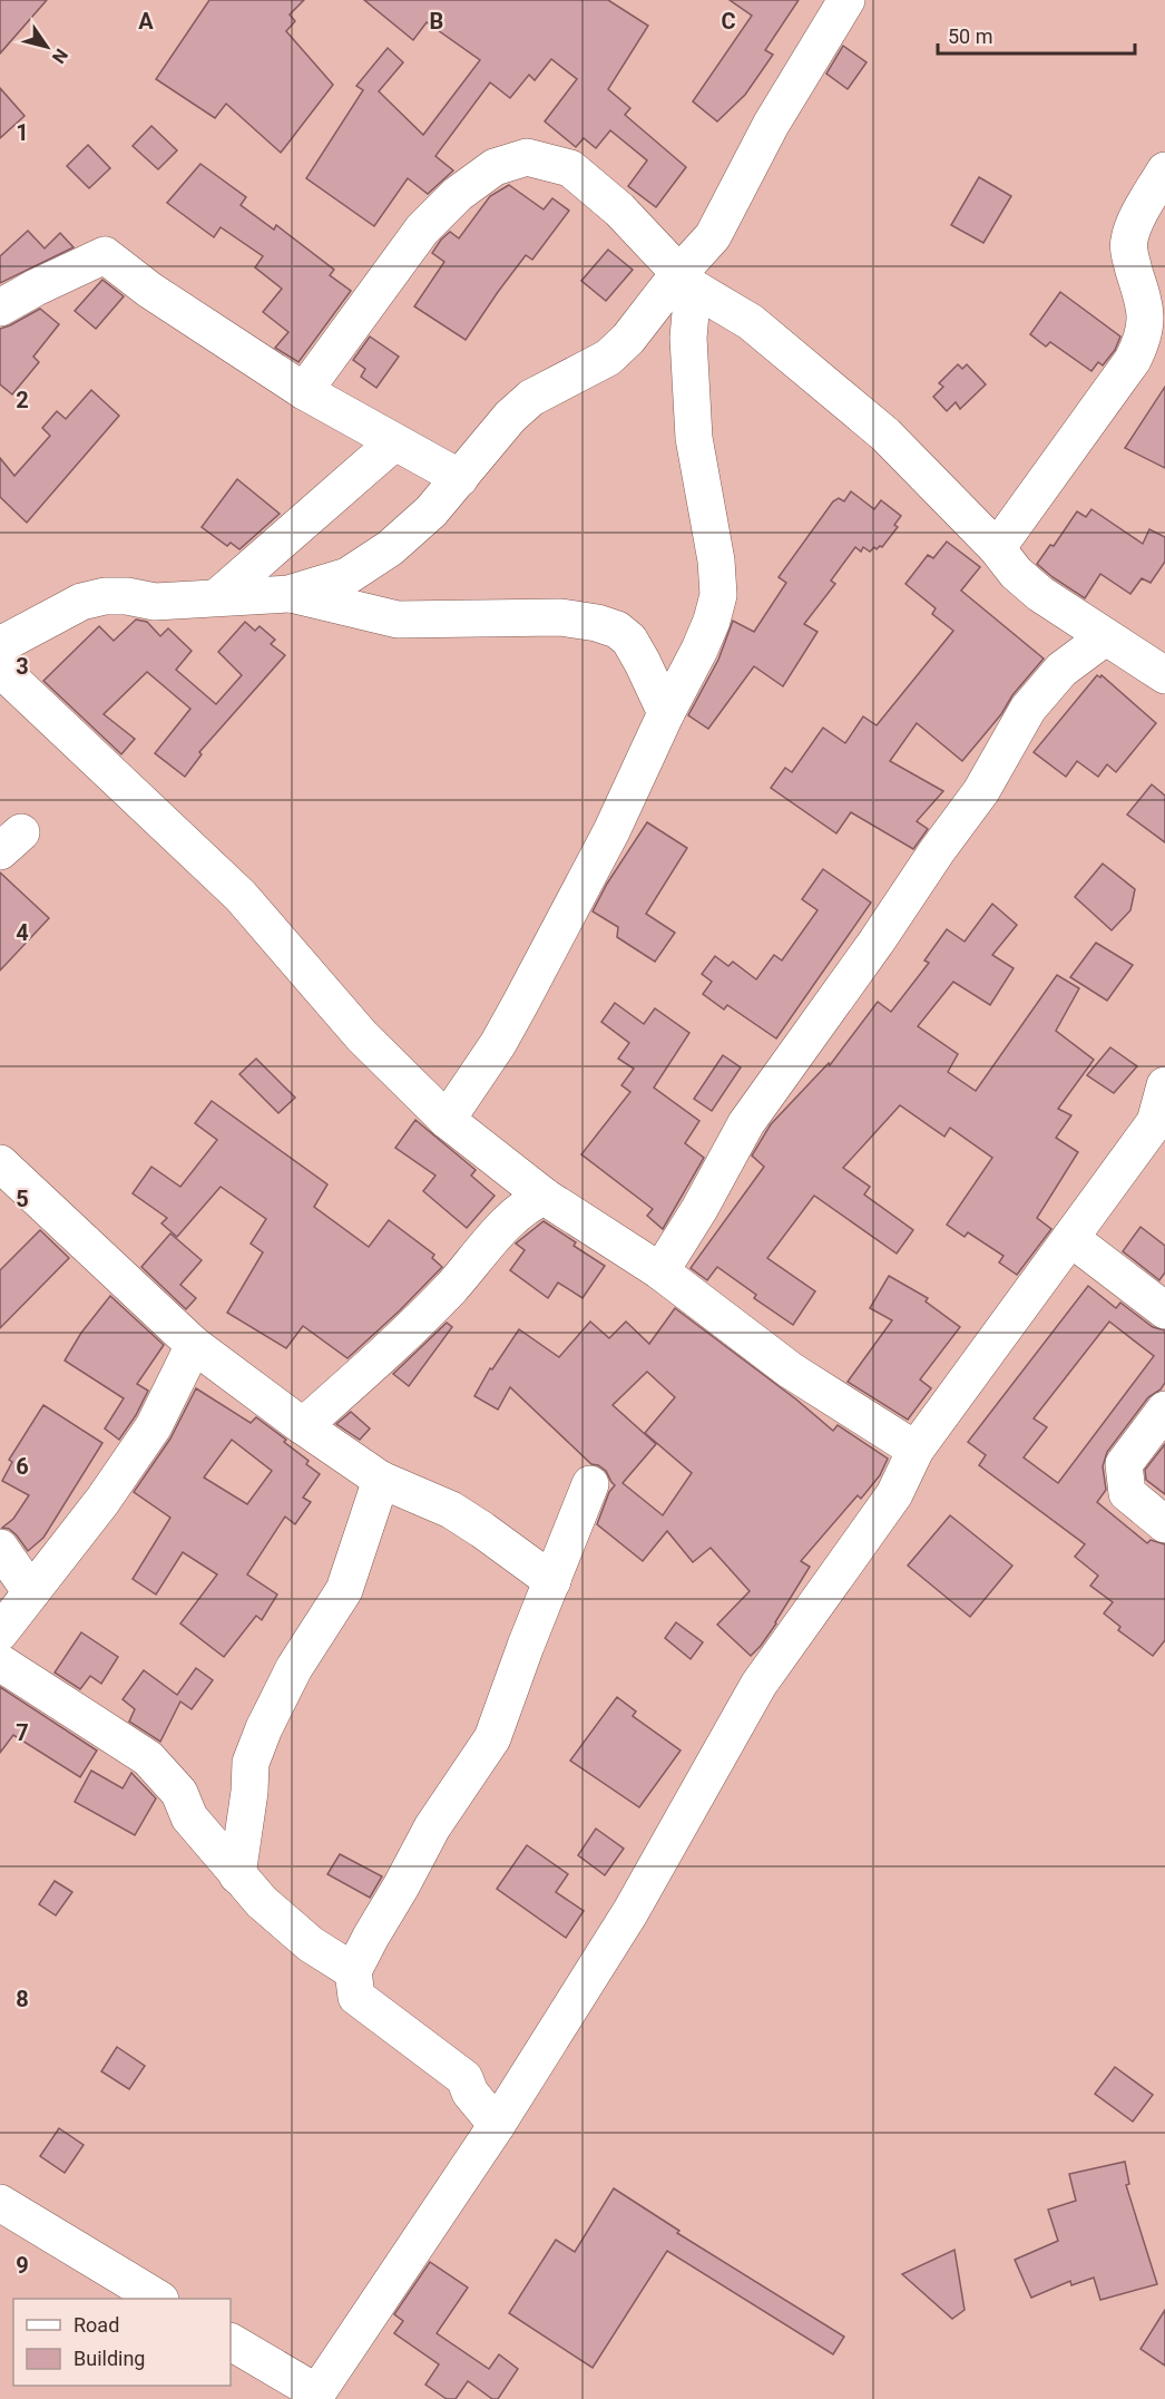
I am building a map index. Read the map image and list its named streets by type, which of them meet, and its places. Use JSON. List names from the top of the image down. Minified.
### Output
{"legend":["Road","Building"],"scale_bar":"50 m","north":"bottom right","grid":{"columns":["A","B","C"],"rows":["1","2","3","4","5","6","7","8","9"]}}
